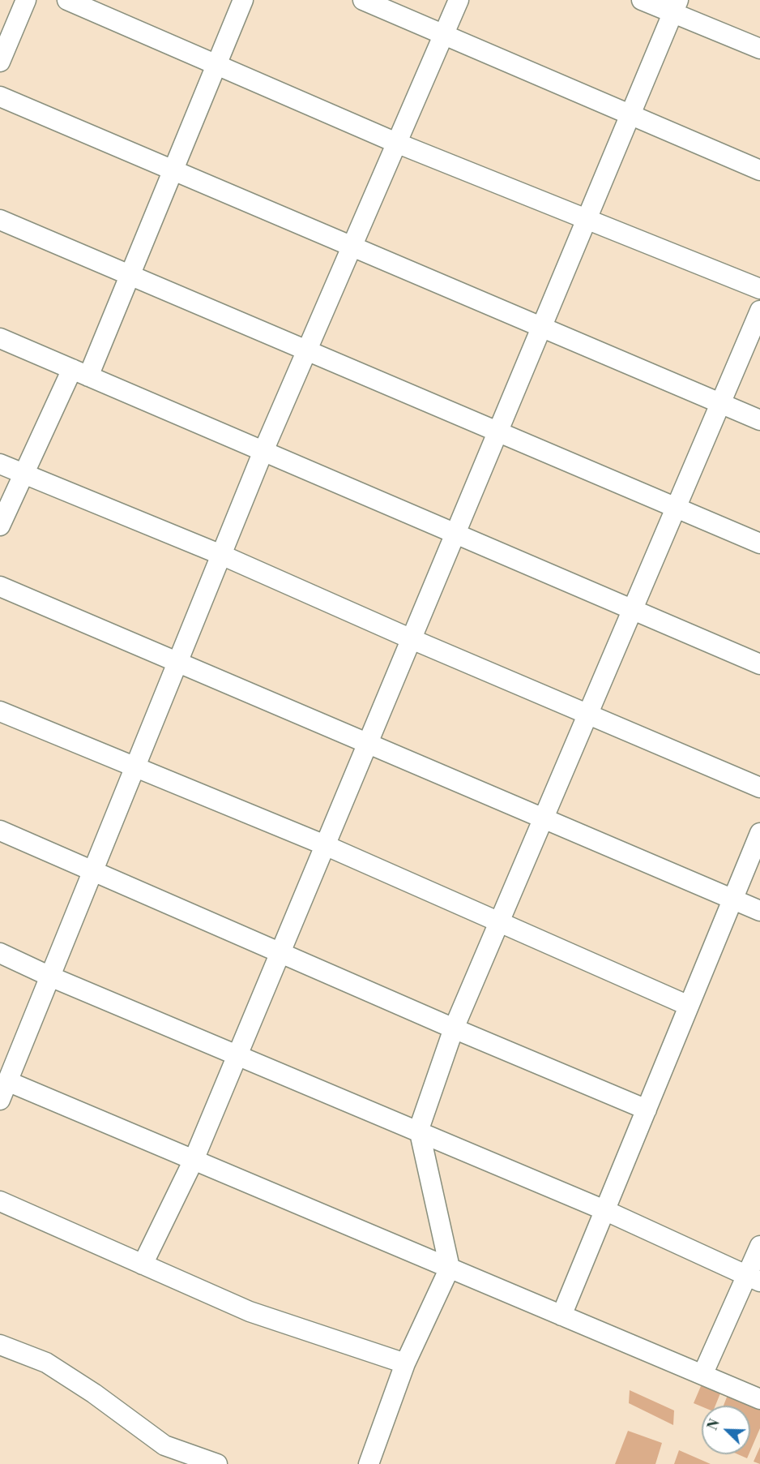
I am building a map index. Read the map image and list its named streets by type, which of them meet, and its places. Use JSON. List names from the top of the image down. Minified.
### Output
{"north":"top left"}
